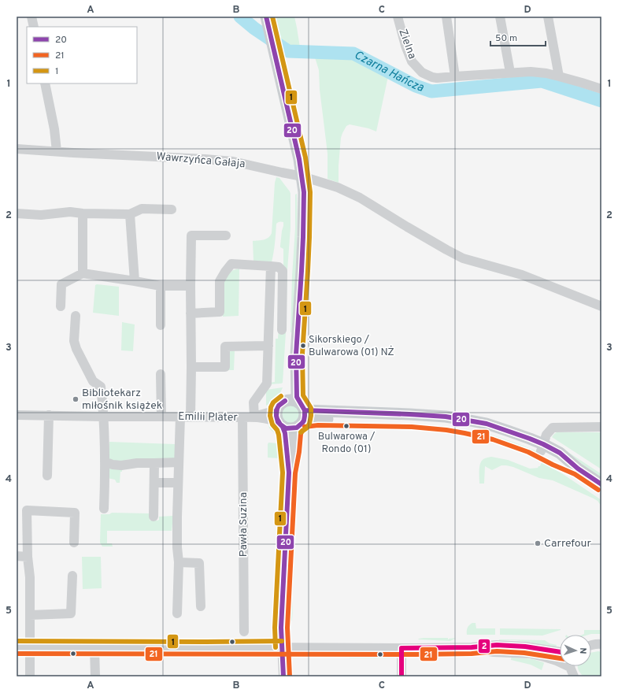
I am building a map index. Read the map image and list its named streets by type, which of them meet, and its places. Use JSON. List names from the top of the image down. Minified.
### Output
{"streets":{"street":["Zielna","Wawrzyńca Gałaja","Emilii Plater","Pawła Suzina"]},"crossings":[["Emilii Plater","Pawła Suzina"]],"water":["Czarna Hańcza"],"places":["Sikorskiego / Bulwarowa (01) NŻ","Bibliotekarz miłośnik książek","Bulwarowa / Rondo (01)","Carrefour"],"lines":["transit line 20","transit line 1","transit line 21","transit line 2"],"legend":["20","21","1"],"scale_bar":"50 m","north":"right","grid":{"columns":["A","B","C","D"],"rows":["1","2","3","4","5"]}}
